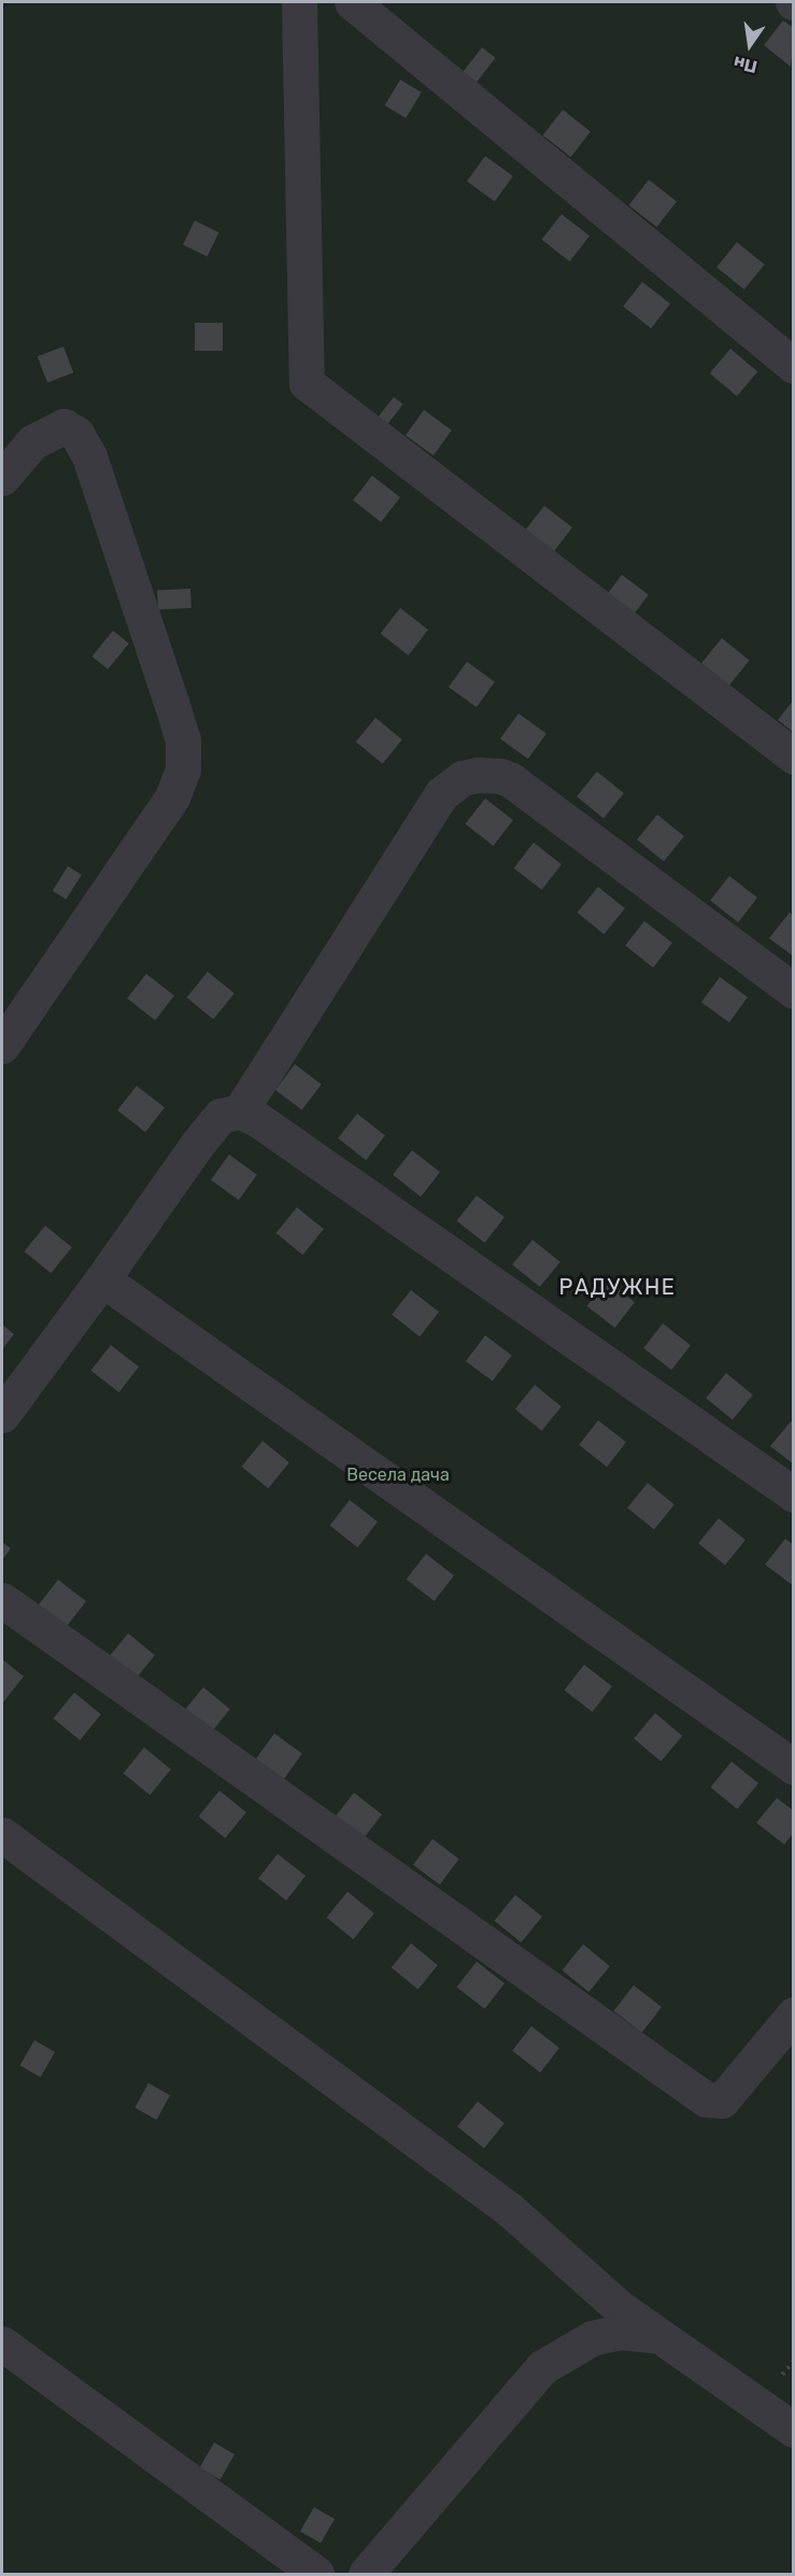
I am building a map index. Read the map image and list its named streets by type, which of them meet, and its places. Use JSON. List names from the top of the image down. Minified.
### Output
{"districts":["РАДУЖНЕ"],"parks":["Весела дача"],"north":"bottom"}
